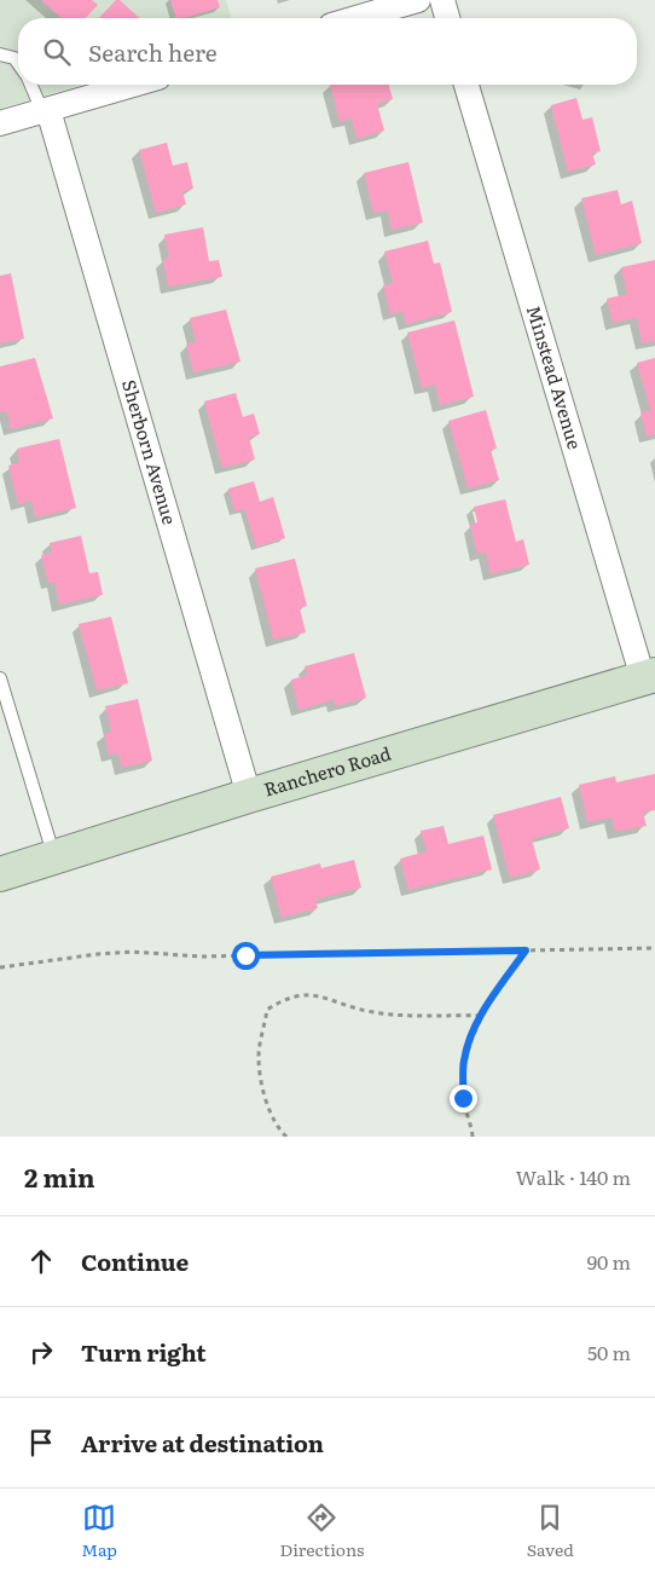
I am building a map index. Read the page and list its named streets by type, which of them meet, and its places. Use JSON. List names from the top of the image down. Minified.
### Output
{"streets":{"main road":["Ranchero Road"],"street":["Minstead Avenue","Sherborn Avenue"]},"crossings":[["Minstead Avenue","Ranchero Road"],["Sherborn Avenue","Ranchero Road"]],"page":{"search":"Search here","heading":["2 min","Walk · 140 m"],"list":[["Continue","90 m"],["Turn right","50 m"],"Arrive at destination"],"nav":["Map","Directions","Saved"]}}
